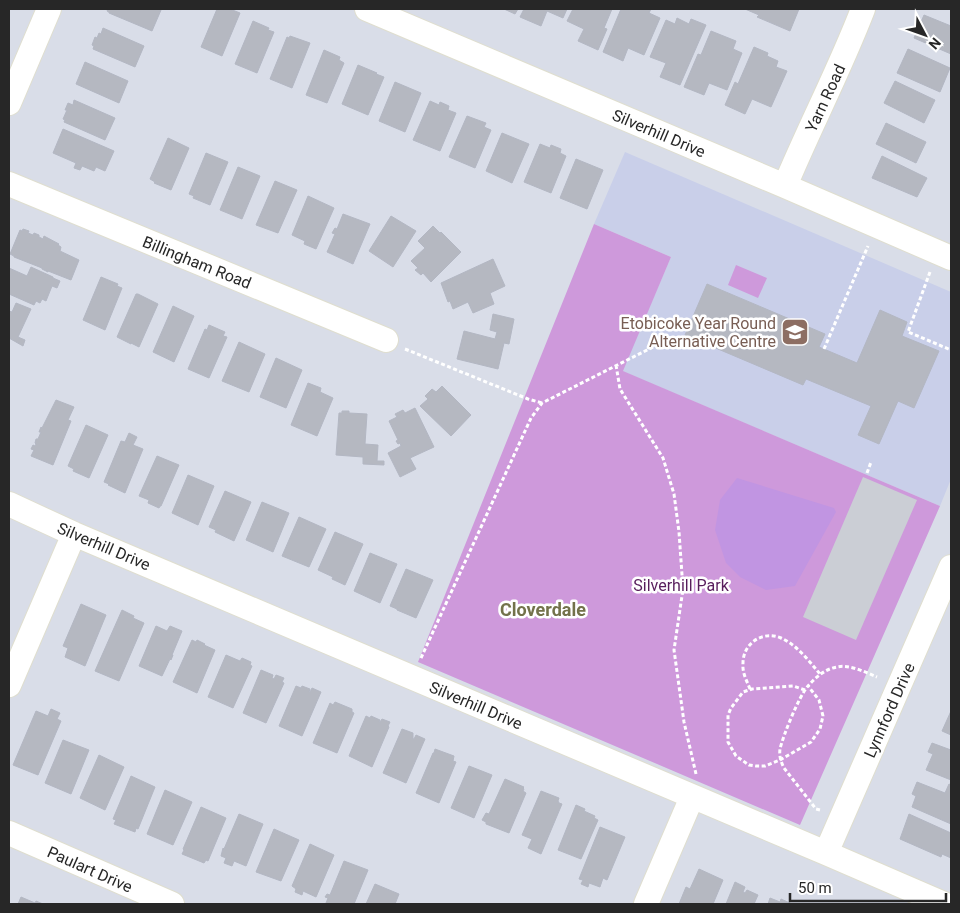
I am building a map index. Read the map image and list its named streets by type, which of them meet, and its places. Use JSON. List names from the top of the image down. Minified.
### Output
{"streets":{"street":["Yarn Road","Silverhill Drive","Billingham Road","Lynnford Drive","Paulart Drive"]},"crossings":[["Yarn Road","Silverhill Drive"],["Silverhill Drive","Lynnford Drive"]],"districts":["Cloverdale"],"parks":["Silverhill Park"],"places":{"school or university":["Etobicoke Year Round Alternative Centre"]},"scale_bar":"50 m","north":"bottom right"}
